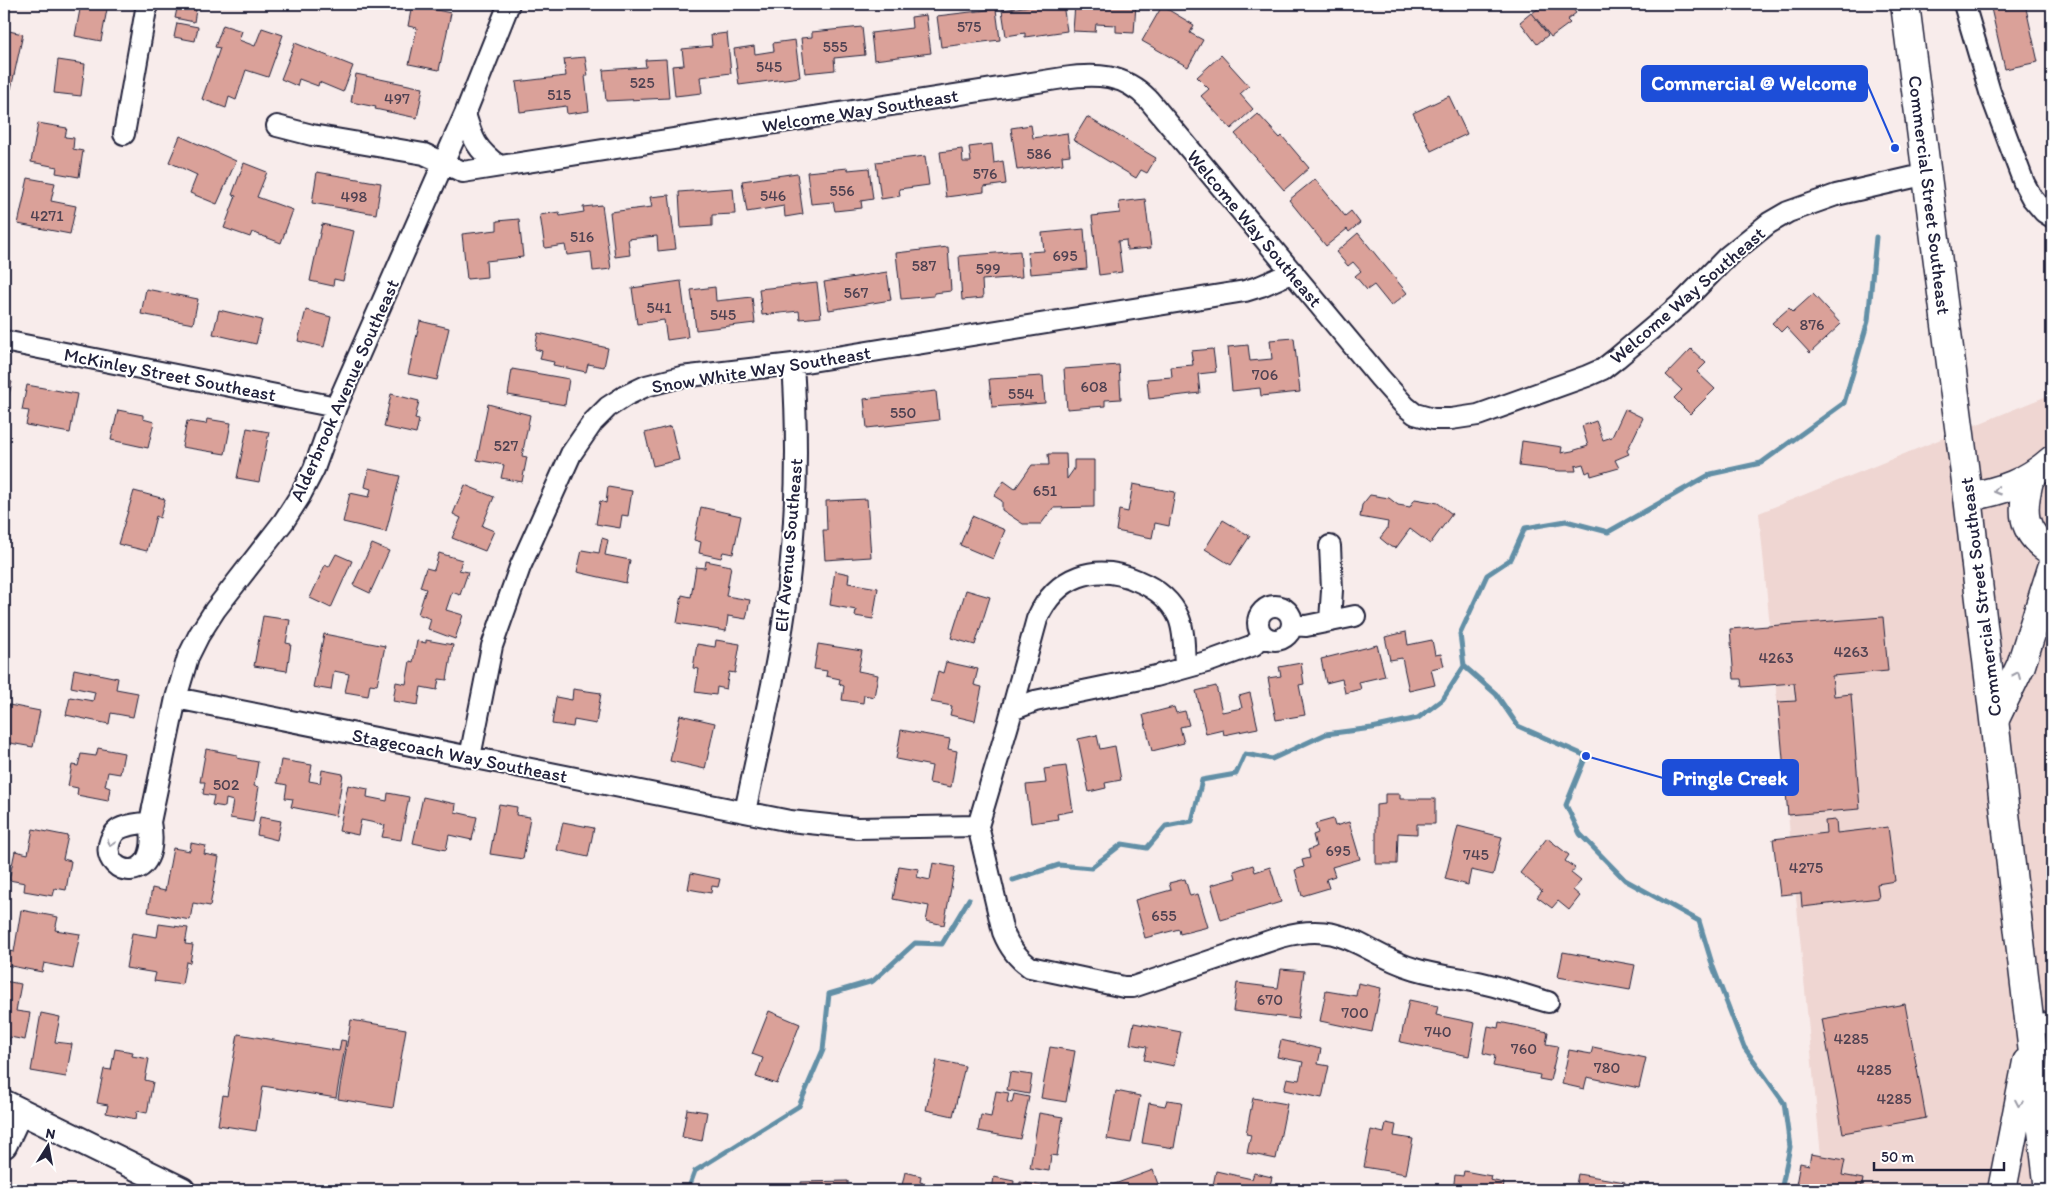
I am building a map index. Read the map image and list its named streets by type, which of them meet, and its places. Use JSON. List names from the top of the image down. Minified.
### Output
{"streets":{"main road":["Commercial Street Southeast"],"street":["Welcome Way Southeast","Snow White Way Southeast","McKinley Street Southeast","Alderbrook Avenue Southeast","Elf Avenue Southeast","Stagecoach Way Southeast"]},"crossings":[["Welcome Way Southeast","Commercial Street Southeast"],["Welcome Way Southeast","Snow White Way Southeast"],["Welcome Way Southeast","Alderbrook Avenue Southeast"],["Snow White Way Southeast","Elf Avenue Southeast"],["Snow White Way Southeast","Stagecoach Way Southeast"],["McKinley Street Southeast","Alderbrook Avenue Southeast"],["Alderbrook Avenue Southeast","Stagecoach Way Southeast"],["Elf Avenue Southeast","Stagecoach Way Southeast"]],"places":["Commercial @ Welcome","Pringle Creek"],"house_numbers":["575","555","545","525","515","497","586","576","556","546","498","4271","516","695","587","599","567","541","545","876","706","608","554","550","527","651","4263","4263","502","695","745","4275","655","670","700","740","4285","760","780","4285","4285"],"scale_bar":"50 m","north":"top"}
